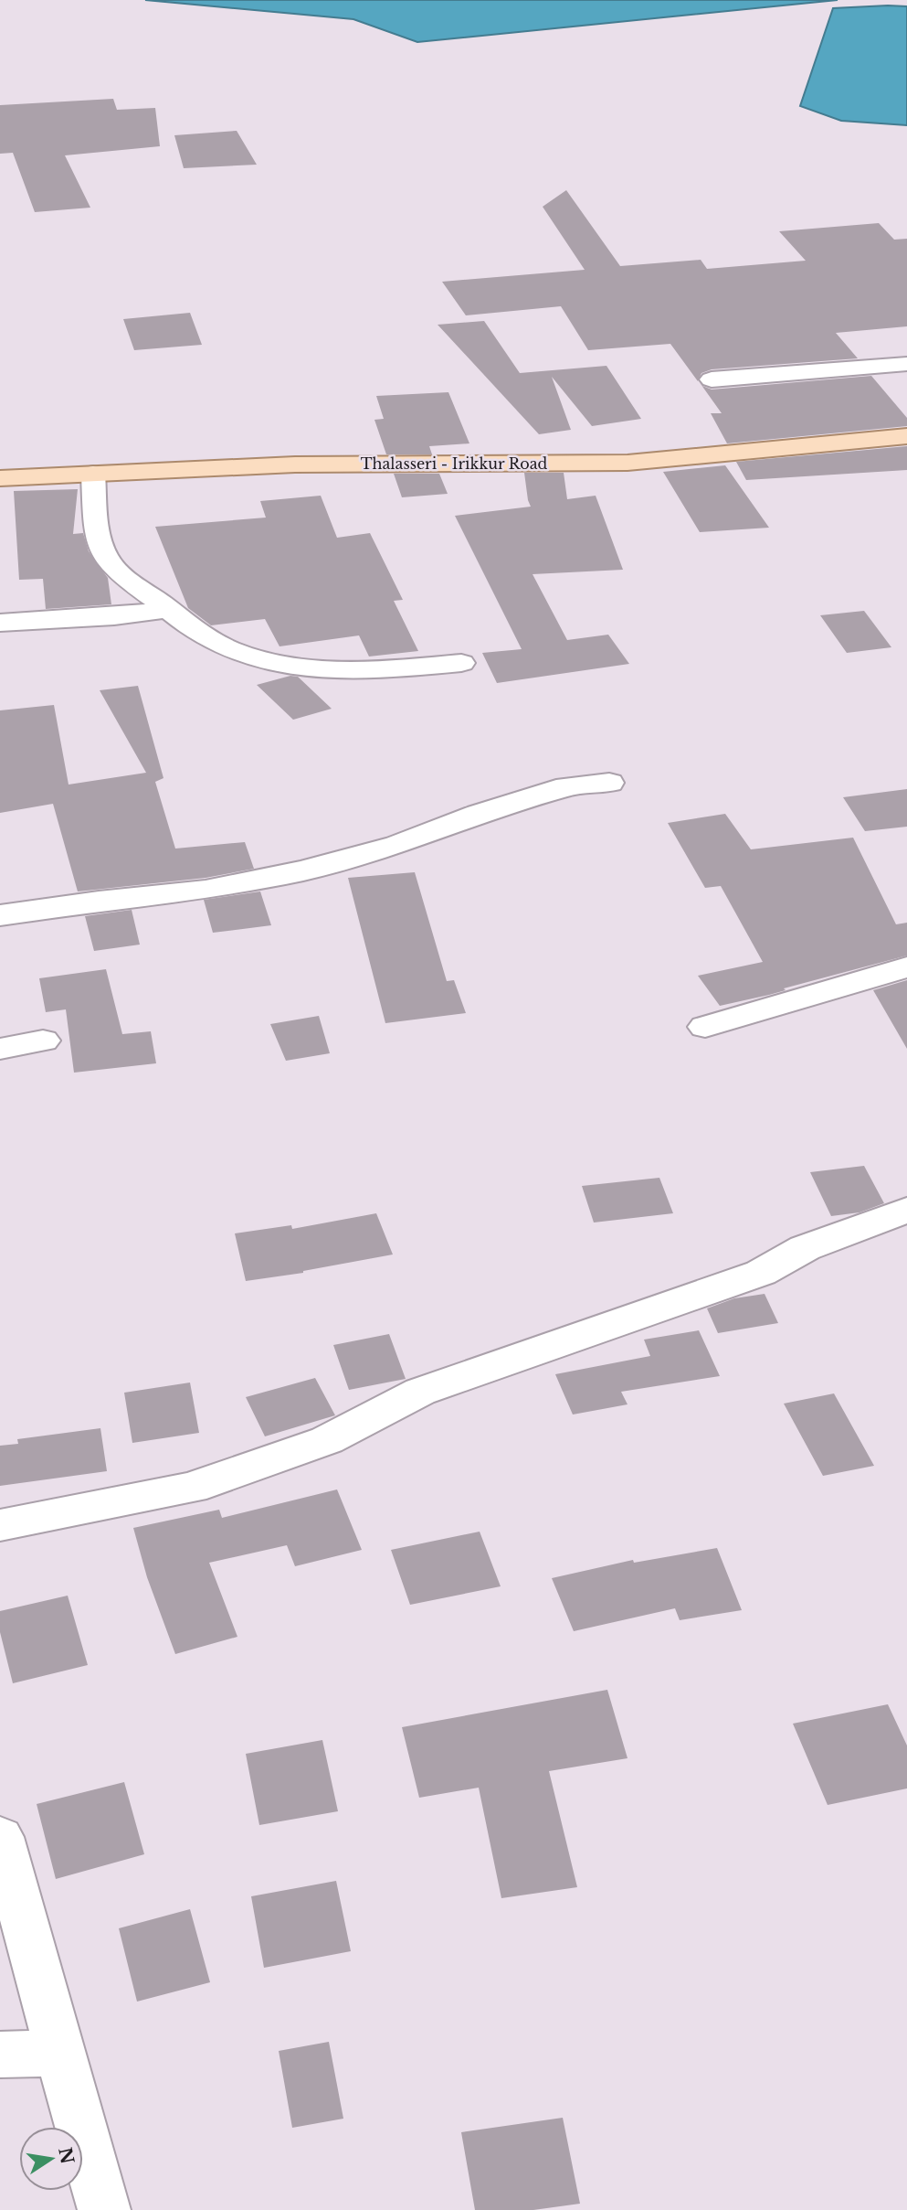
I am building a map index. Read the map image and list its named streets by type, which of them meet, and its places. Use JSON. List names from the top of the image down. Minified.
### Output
{"streets":{"main road":["Thalasseri - Irikkur Road"]},"north":"right"}
